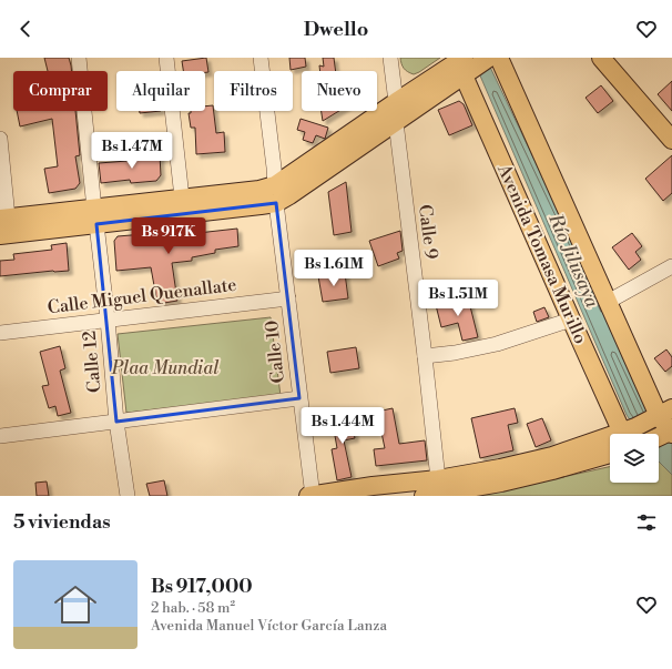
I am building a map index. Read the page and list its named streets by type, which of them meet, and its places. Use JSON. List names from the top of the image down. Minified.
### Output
{"streets":{"main road":["Avenida Tomasa Murillo"],"street":["Calle 9","Calle Miguel Quenallate","Calle 10","Calle 12"]},"crossings":[["Calle Miguel Quenallate","Calle 10"],["Calle Miguel Quenallate","Calle 12"]],"water":["Río Jilusaya"],"parks":["Plaa Mundial"],"page":{"header":"Dwello","chip":["Comprar","Alquilar","Filtros","Nuevo"],"price":["Bs 1.47M","Bs 917K","Bs 1.61M","Bs 1.51M","Bs 1.44M"],"heading":"5 viviendas","list":[{"name":"Bs 917,000","note":"2 hab. · 58 m² · Avenida Manuel Víctor García Lanza"}]}}
